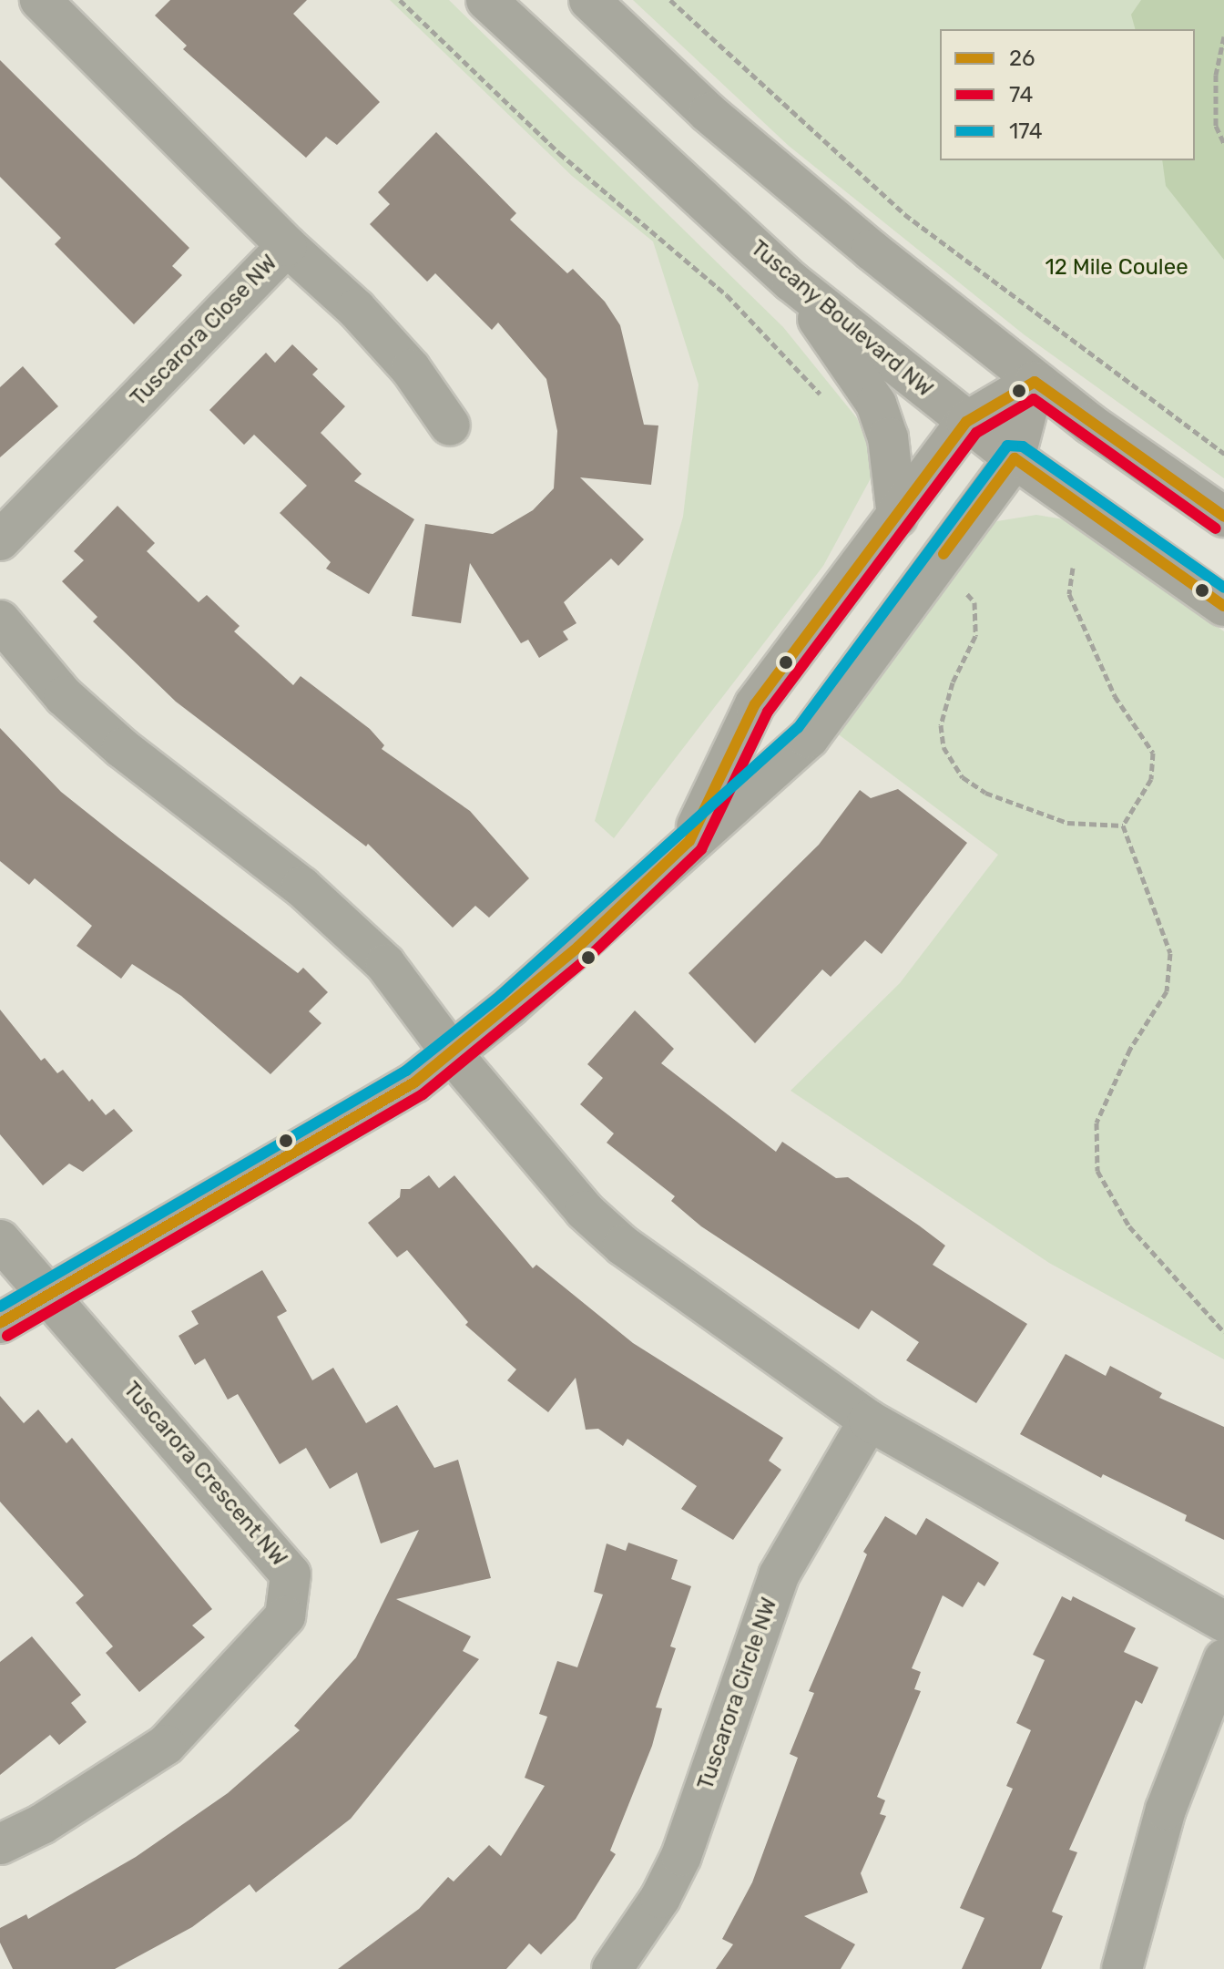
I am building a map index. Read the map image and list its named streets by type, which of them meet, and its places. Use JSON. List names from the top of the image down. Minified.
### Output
{"streets":{"street":["Tuscany Boulevard NW","Tuscarora Close NW","Tuscarora Crescent NW","Tuscarora Circle NW"]},"parks":["12 Mile Coulee"],"lines":["transit line 26","transit line 74","transit line 174"],"legend":["26","74","174"]}
